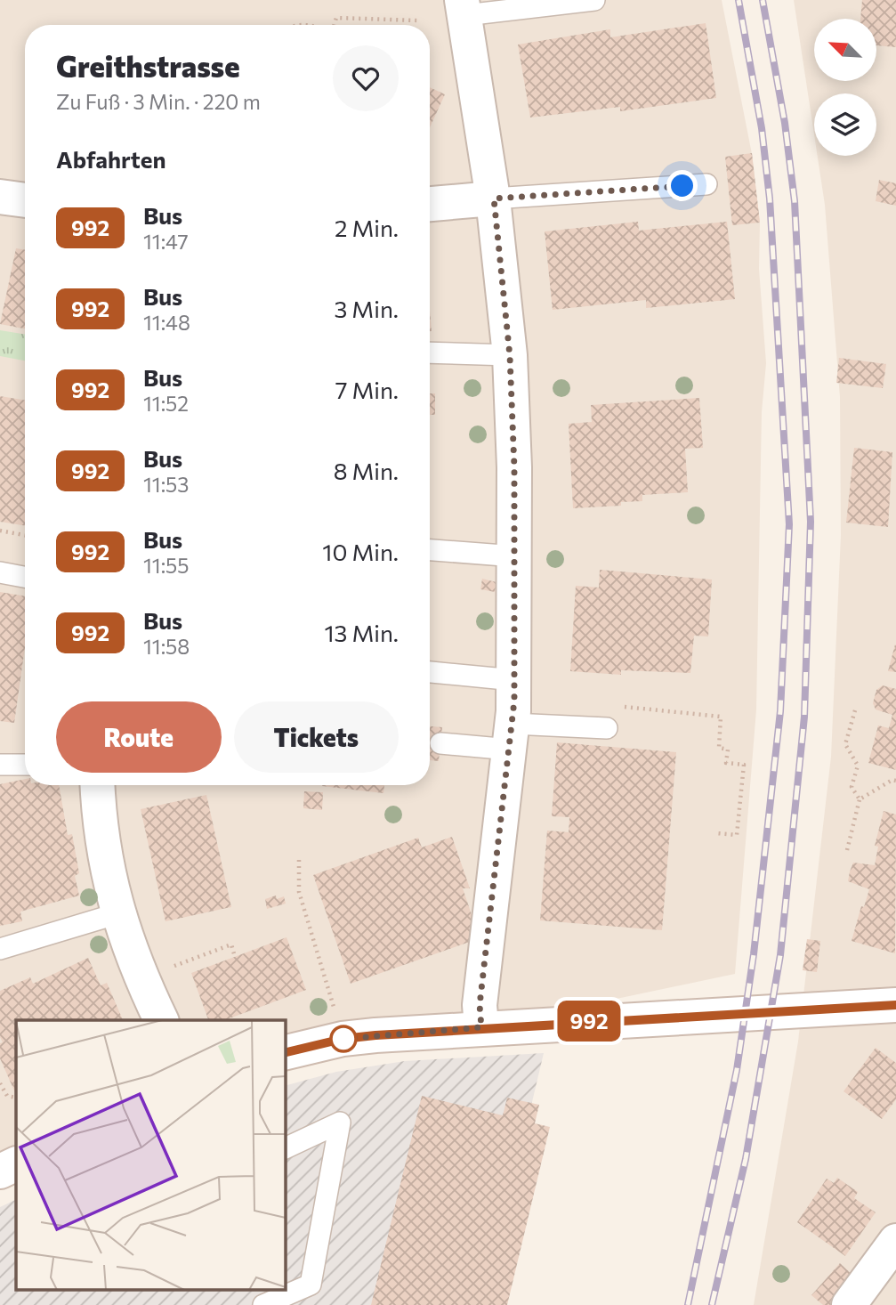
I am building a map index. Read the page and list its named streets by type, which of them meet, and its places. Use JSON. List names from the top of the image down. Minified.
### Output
{"lines":["bus line 992"],"north":"top left","page":{"on_map":"992","heading":[["Greithstrasse","Zu Fuß · 3 Min. · 220 m"],"Abfahrten"],"list":[{"mark":"992","name":"Bus","note":"11:47","value":"2 Min."},{"mark":"992","name":"Bus","note":"11:48","value":"3 Min."},{"mark":"992","name":"Bus","note":"11:52","value":"7 Min."},{"mark":"992","name":"Bus","note":"11:53","value":"8 Min."},{"mark":"992","name":"Bus","note":"11:55","value":"10 Min."},{"mark":"992","name":"Bus","note":"11:58","value":"13 Min."}],"buttons":["Route","Tickets"]}}
